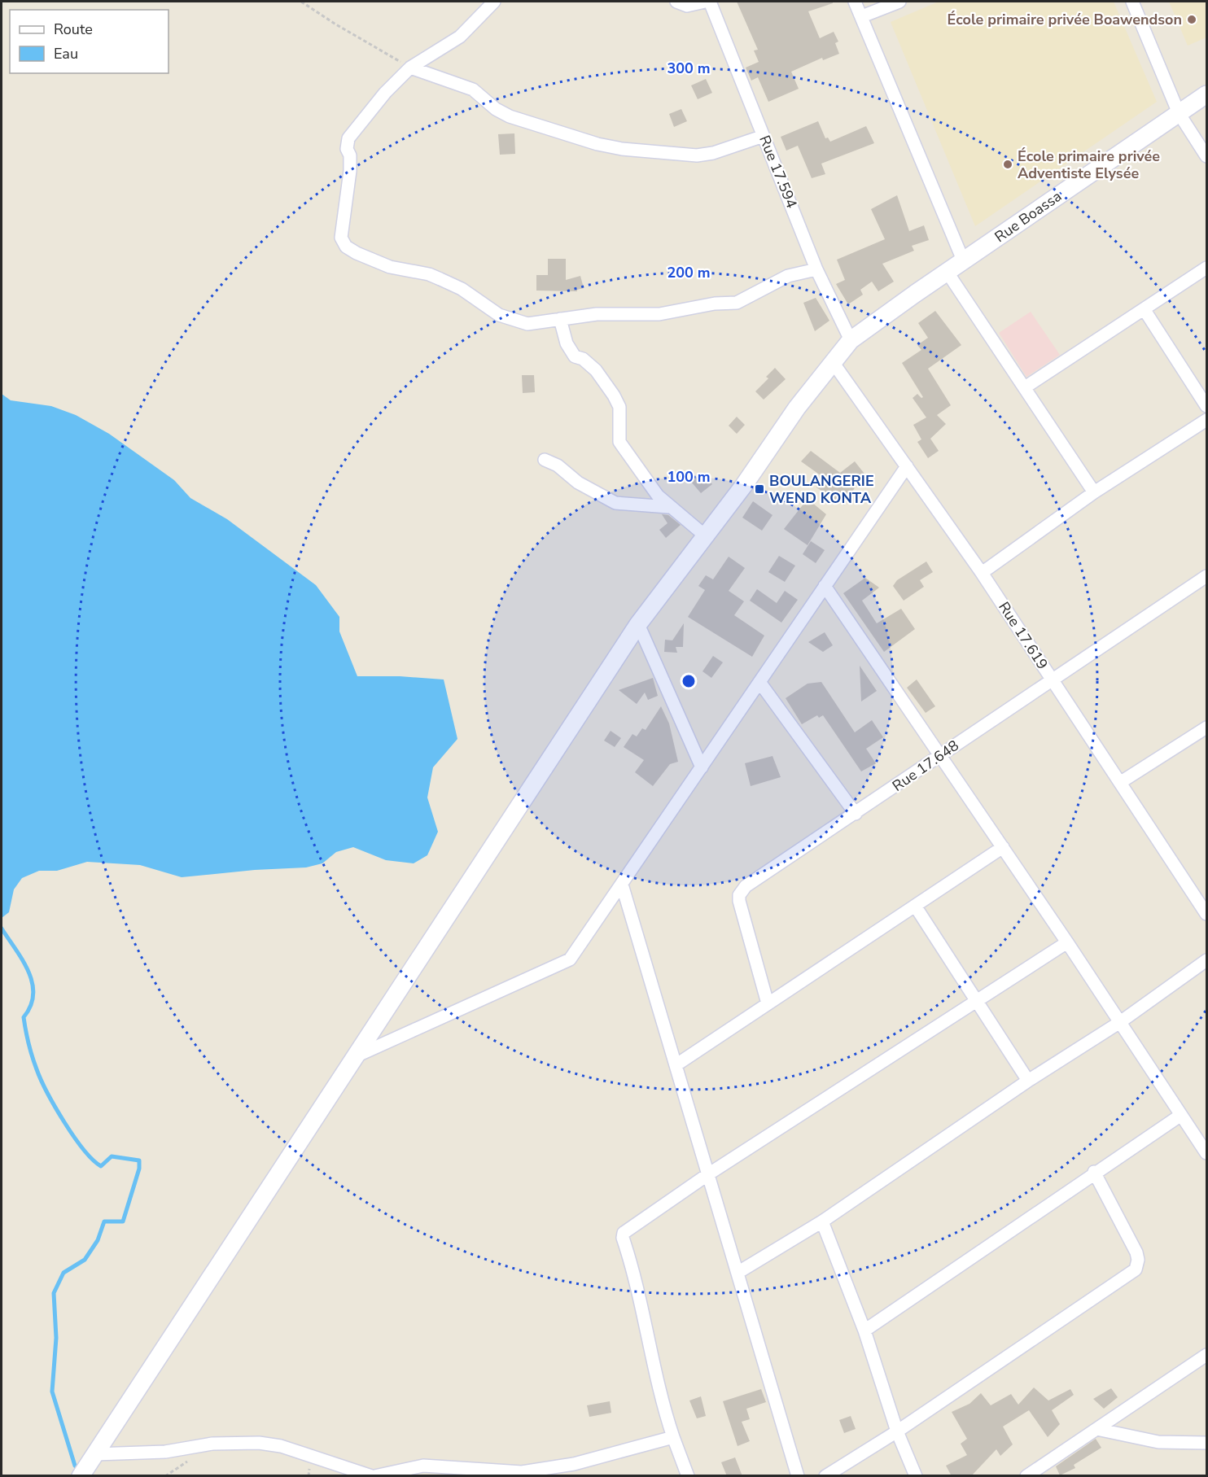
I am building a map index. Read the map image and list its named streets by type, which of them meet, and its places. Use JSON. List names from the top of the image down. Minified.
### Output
{"streets":{"street":["Rue 17.594","Rue Boassa","Rue 17.619","Rue 17.648"]},"crossings":[["Rue 17.594","Rue Boassa"],["Rue Boassa","Rue 17.619"],["Rue 17.619","Rue 17.648"]],"places":{"other":["École primaire privée Boawendson","École primaire privée Adventiste Elysée"],"transit":["BOULANGERIE WEND KONTA"]},"legend":["Route","Eau"],"rings":["300 m","200 m","100 m"]}
